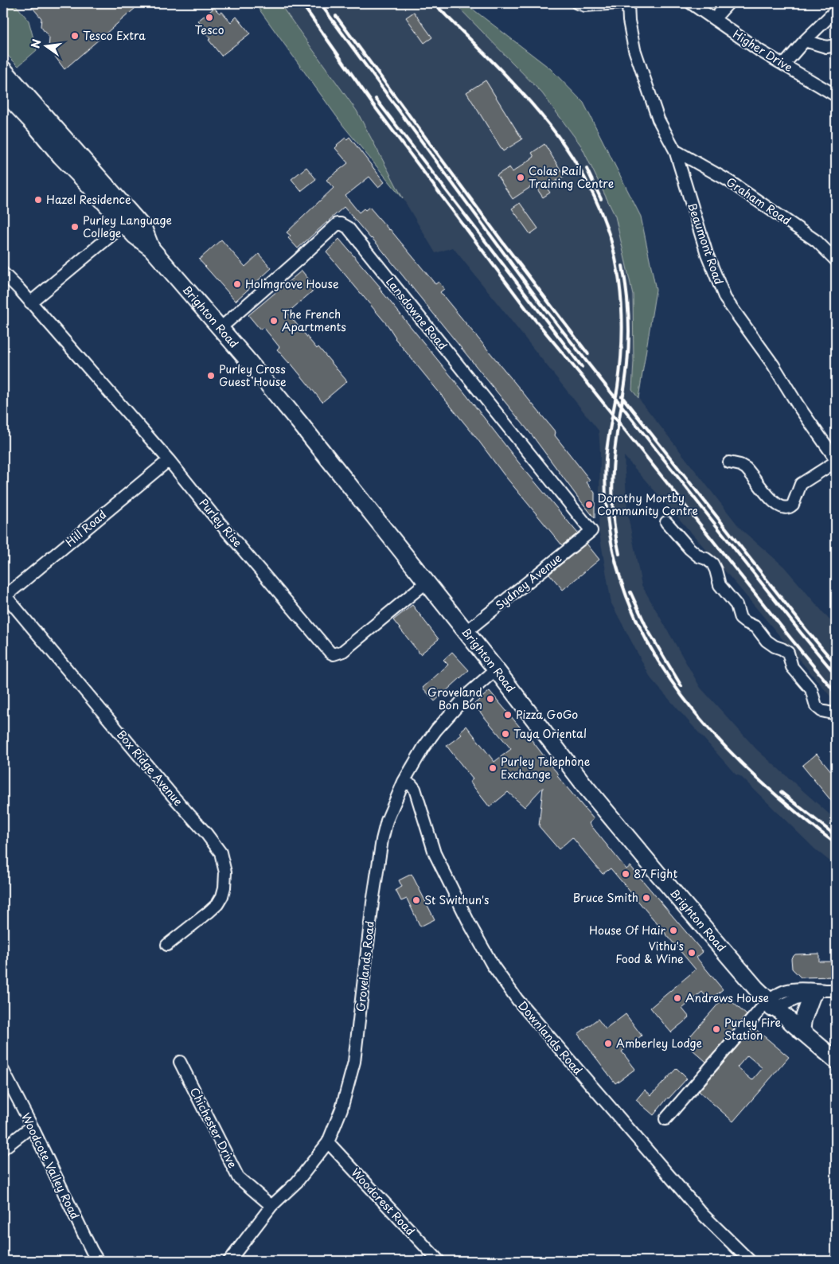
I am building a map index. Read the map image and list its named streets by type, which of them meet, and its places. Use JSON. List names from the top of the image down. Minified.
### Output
{"streets":{"highway":["Brighton Road"],"street":["Higher Drive","Graham Road","Beaumont Road","Lansdowne Road","Purley Rise","Hill Road","Sydney Avenue","Box Ridge Avenue","Grovelands Road","Downlands Road","Chichester Drive","Woodcote Valley Road","Woodcrest Road"]},"crossings":[["Graham Road","Beaumont Road"],["Lansdowne Road","Brighton Road"],["Lansdowne Road","Sydney Avenue"],["Brighton Road","Purley Rise"],["Brighton Road","Sydney Avenue"],["Brighton Road","Grovelands Road"],["Purley Rise","Hill Road"],["Hill Road","Box Ridge Avenue"],["Grovelands Road","Downlands Road"],["Grovelands Road","Chichester Drive"],["Grovelands Road","Woodcrest Road"]],"places":["Tesco","Tesco Extra","Colas Rail Training Centre","Hazel Residence","Purley Language College","Holmgrove House","The French Apartments","Purley Cross Guest House","Dorothy Mortby Community Centre","Groveland Bon Bon","Pizza GoGo","Taya Oriental","Purley Telephone Exchange","87 Fight","Bruce Smith","St Swithun's","House Of Hair","Vithu's Food & Wine","Andrews House","Purley Fire Station","Amberley Lodge"],"north":"left"}
